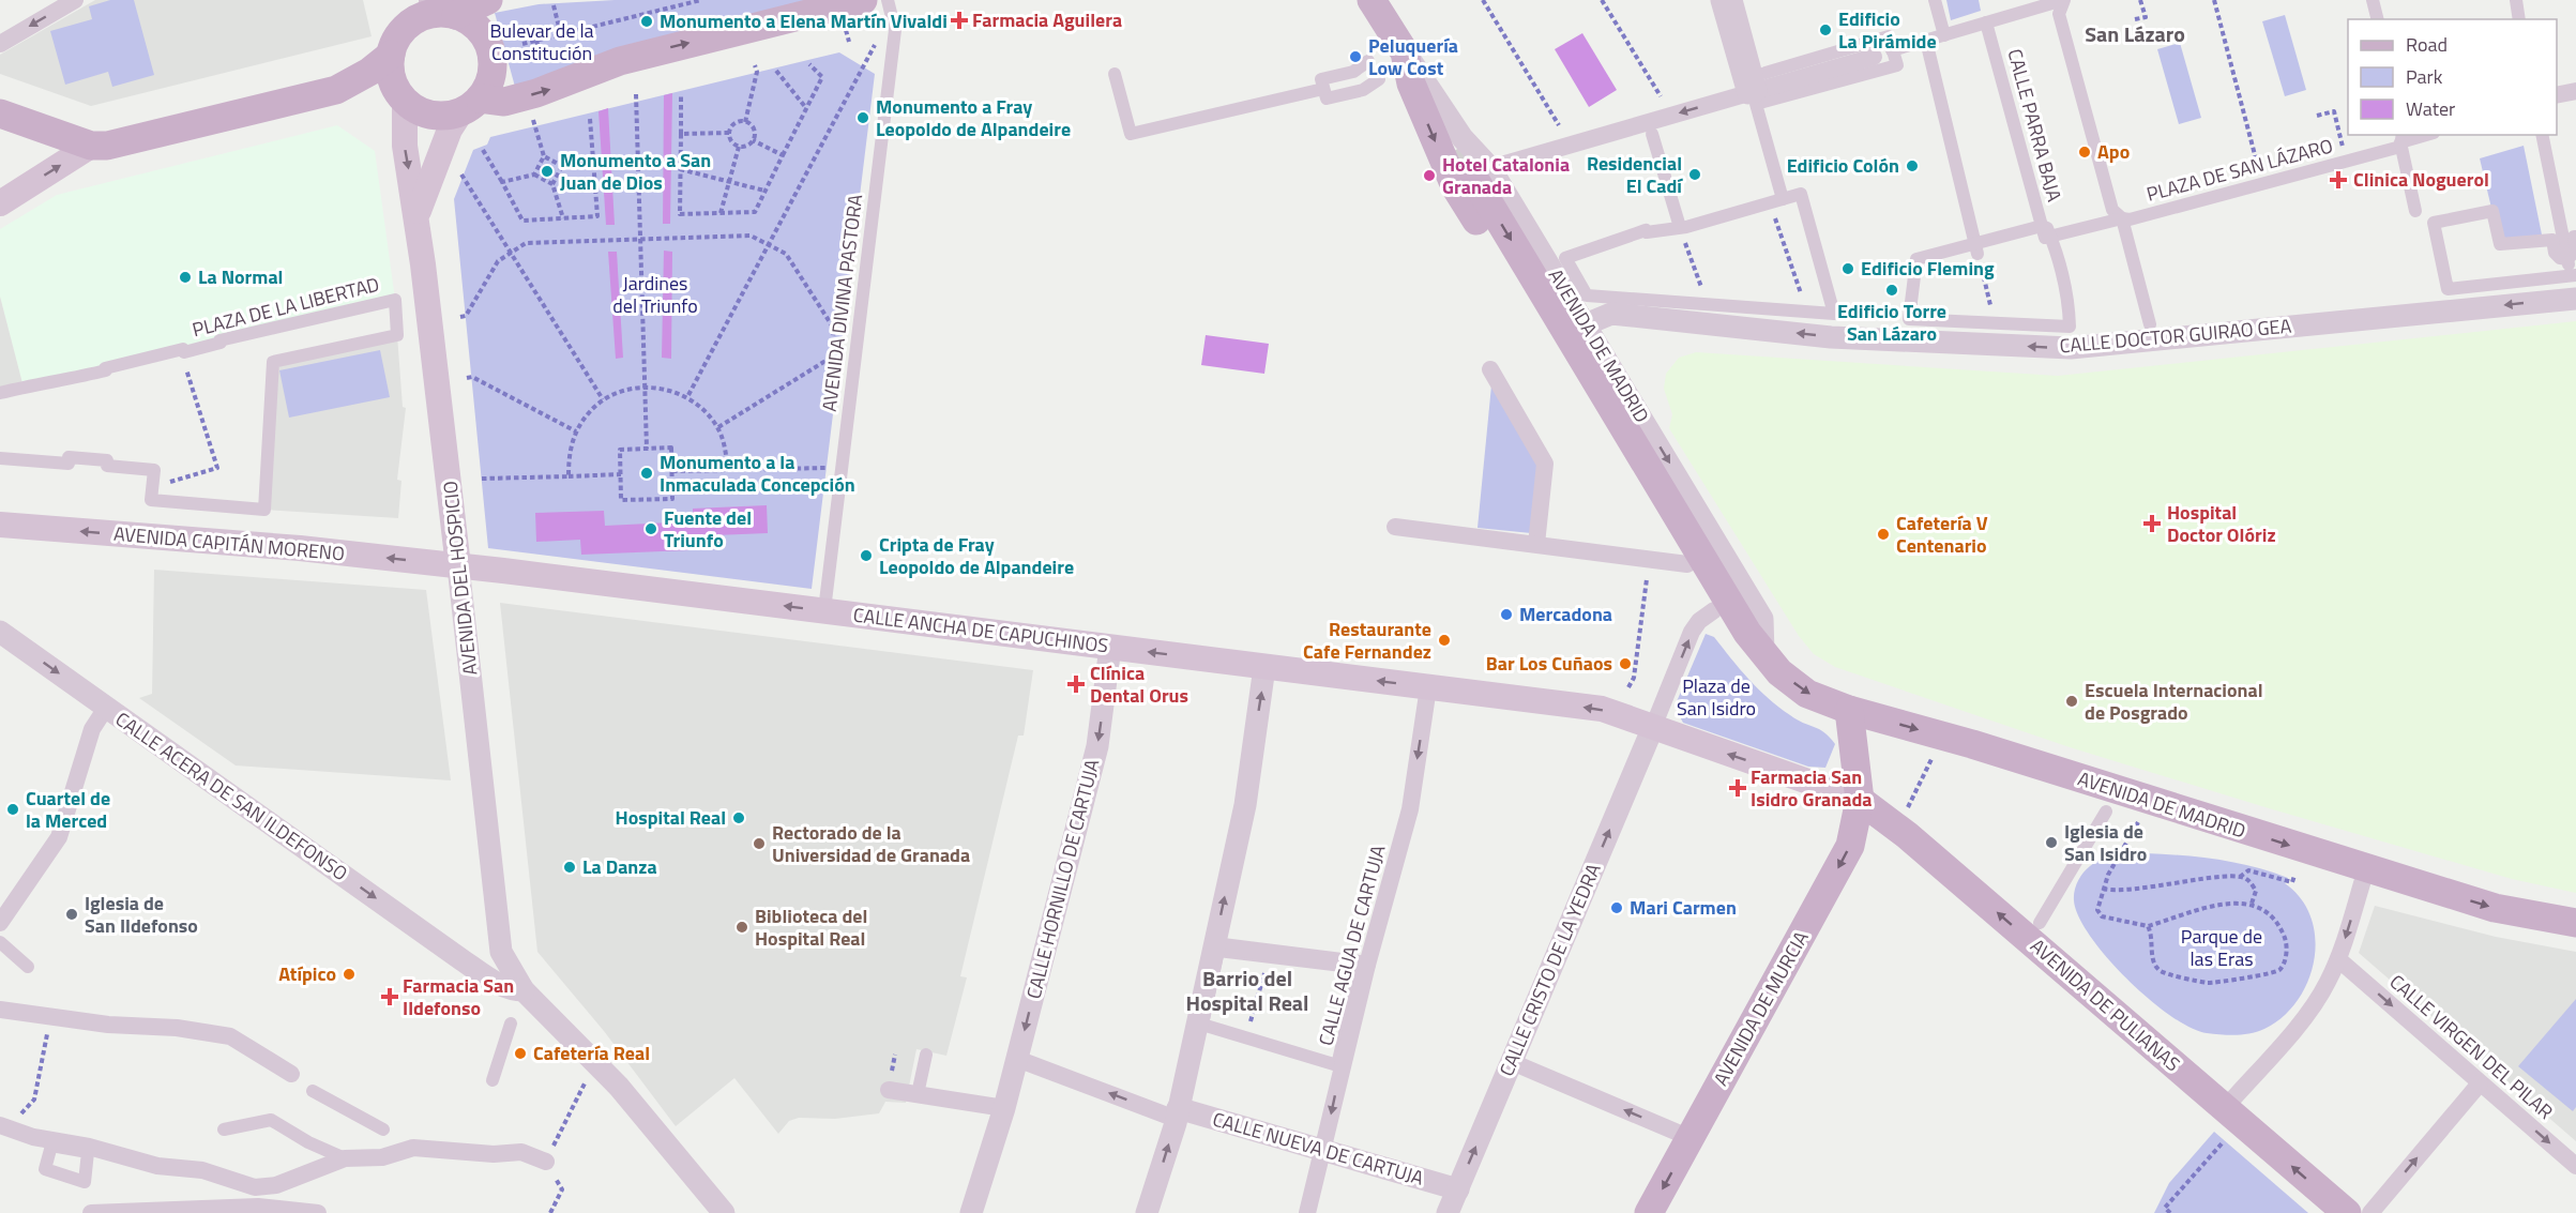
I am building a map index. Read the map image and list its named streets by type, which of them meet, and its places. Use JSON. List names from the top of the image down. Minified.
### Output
{"streets":{"main road":["AVENIDA DE MADRID","AVENIDA CAPITÁN MORENO","AVENIDA DEL HOSPICIO","CALLE ANCHA DE CAPUCHINOS","AVENIDA DE PULIANAS","AVENIDA DE MURCIA"],"street":["CALLE PARRA BAJA","PLAZA DE SAN LÁZARO","AVENIDA DIVINA PASTORA","PLAZA DE LA LIBERTAD","CALLE DOCTOR GUIRAO GEA","CALLE ACERA DE SAN ILDEFONSO","CALLE HORNILLO DE CARTUJA","CALLE AGUA DE CARTUJA","CALLE CRISTO DE LA YEDRA","CALLE VIRGEN DEL PILAR","CALLE NUEVA DE CARTUJA"]},"crossings":[["CALLE PARRA BAJA","PLAZA DE SAN LÁZARO"],["AVENIDA DIVINA PASTORA","CALLE ANCHA DE CAPUCHINOS"],["CALLE DOCTOR GUIRAO GEA","AVENIDA DE MADRID"],["AVENIDA CAPITÁN MORENO","AVENIDA DEL HOSPICIO"],["AVENIDA CAPITÁN MORENO","CALLE ANCHA DE CAPUCHINOS"],["AVENIDA DEL HOSPICIO","CALLE ANCHA DE CAPUCHINOS"],["AVENIDA DEL HOSPICIO","CALLE ACERA DE SAN ILDEFONSO"],["CALLE ANCHA DE CAPUCHINOS","CALLE HORNILLO DE CARTUJA"],["CALLE ANCHA DE CAPUCHINOS","CALLE AGUA DE CARTUJA"],["CALLE ANCHA DE CAPUCHINOS","CALLE CRISTO DE LA YEDRA"],["CALLE HORNILLO DE CARTUJA","CALLE NUEVA DE CARTUJA"],["CALLE AGUA DE CARTUJA","CALLE NUEVA DE CARTUJA"],["CALLE CRISTO DE LA YEDRA","CALLE NUEVA DE CARTUJA"],["AVENIDA DE PULIANAS","AVENIDA DE MURCIA"]],"one_way":["AVENIDA DE MADRID","AVENIDA CAPITÁN MORENO","CALLE ANCHA DE CAPUCHINOS","CALLE ACERA DE SAN ILDEFONSO","CALLE CRISTO DE LA YEDRA","AVENIDA DE PULIANAS","AVENIDA DE MURCIA","CALLE VIRGEN DEL PILAR","CALLE NUEVA DE CARTUJA"],"districts":["San Lázaro","Barrio del Hospital Real"],"parks":["Bulevar de la Constitución","Jardines del Triunfo","Plaza de San Isidro","Parque de las Eras"],"places":{"health":["Farmacia Aguilera","Clinica Noguerol","Hospital Doctor Olóriz","Clínica Dental Orus","Farmacia San Isidro Granada","Farmacia San Ildefonso"],"other":["Monumento a Elena Martín Vivaldi","Edificio La Pirámide","Peluquería Low Cost","Monumento a Fray Leopoldo de Alpandeire","Apo","Edificio Colón","Monumento a San Juan de Dios","Residencial El Cadí","Hotel Catalonia Granada","Edificio Fleming","La Normal","Edificio Torre San Lázaro","Monumento a la Inmaculada Concepción","Fuente del Triunfo","Cafetería V Centenario","Cripta de Fray Leopoldo de Alpandeire","Mercadona","Restaurante Cafe Fernandez","Bar Los Cuñaos","Escuela Internacional de Posgrado","Cuartel de la Merced","Hospital Real","Iglesia de San Isidro","Rectorado de la Universidad de Granada","La Danza","Mari Carmen","Iglesia de San Ildefonso","Biblioteca del Hospital Real","Atípico","Cafetería Real"]},"legend":["Road","Park","Water"]}
